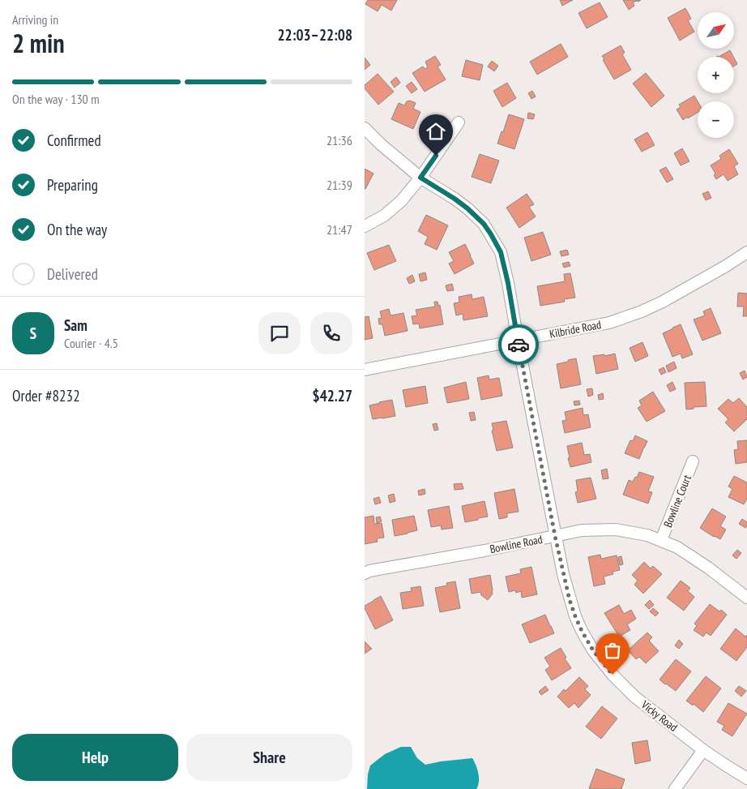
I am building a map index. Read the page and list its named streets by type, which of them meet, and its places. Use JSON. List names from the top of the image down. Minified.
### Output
{"streets":{"street":["Kilbride Road","Bowline Court","Bowline Road","Vicky Road"]},"crossings":[["Kilbride Road","Vicky Road"],["Bowline Court","Bowline Road"],["Bowline Road","Vicky Road"]],"north":"top right","page":{"heading":["2 min","Arriving in","22:03–22:08"],"panel":["Sam","Courier · 4.5","Order #8232","$42.27"],"map_buttons":["+","−"],"bar":"On the way · 130 m","list":[["Confirmed","21:36"],["Preparing","21:39"],["On the way","21:47"],"Delivered"],"round":"S","buttons":["Help","Share"]}}
